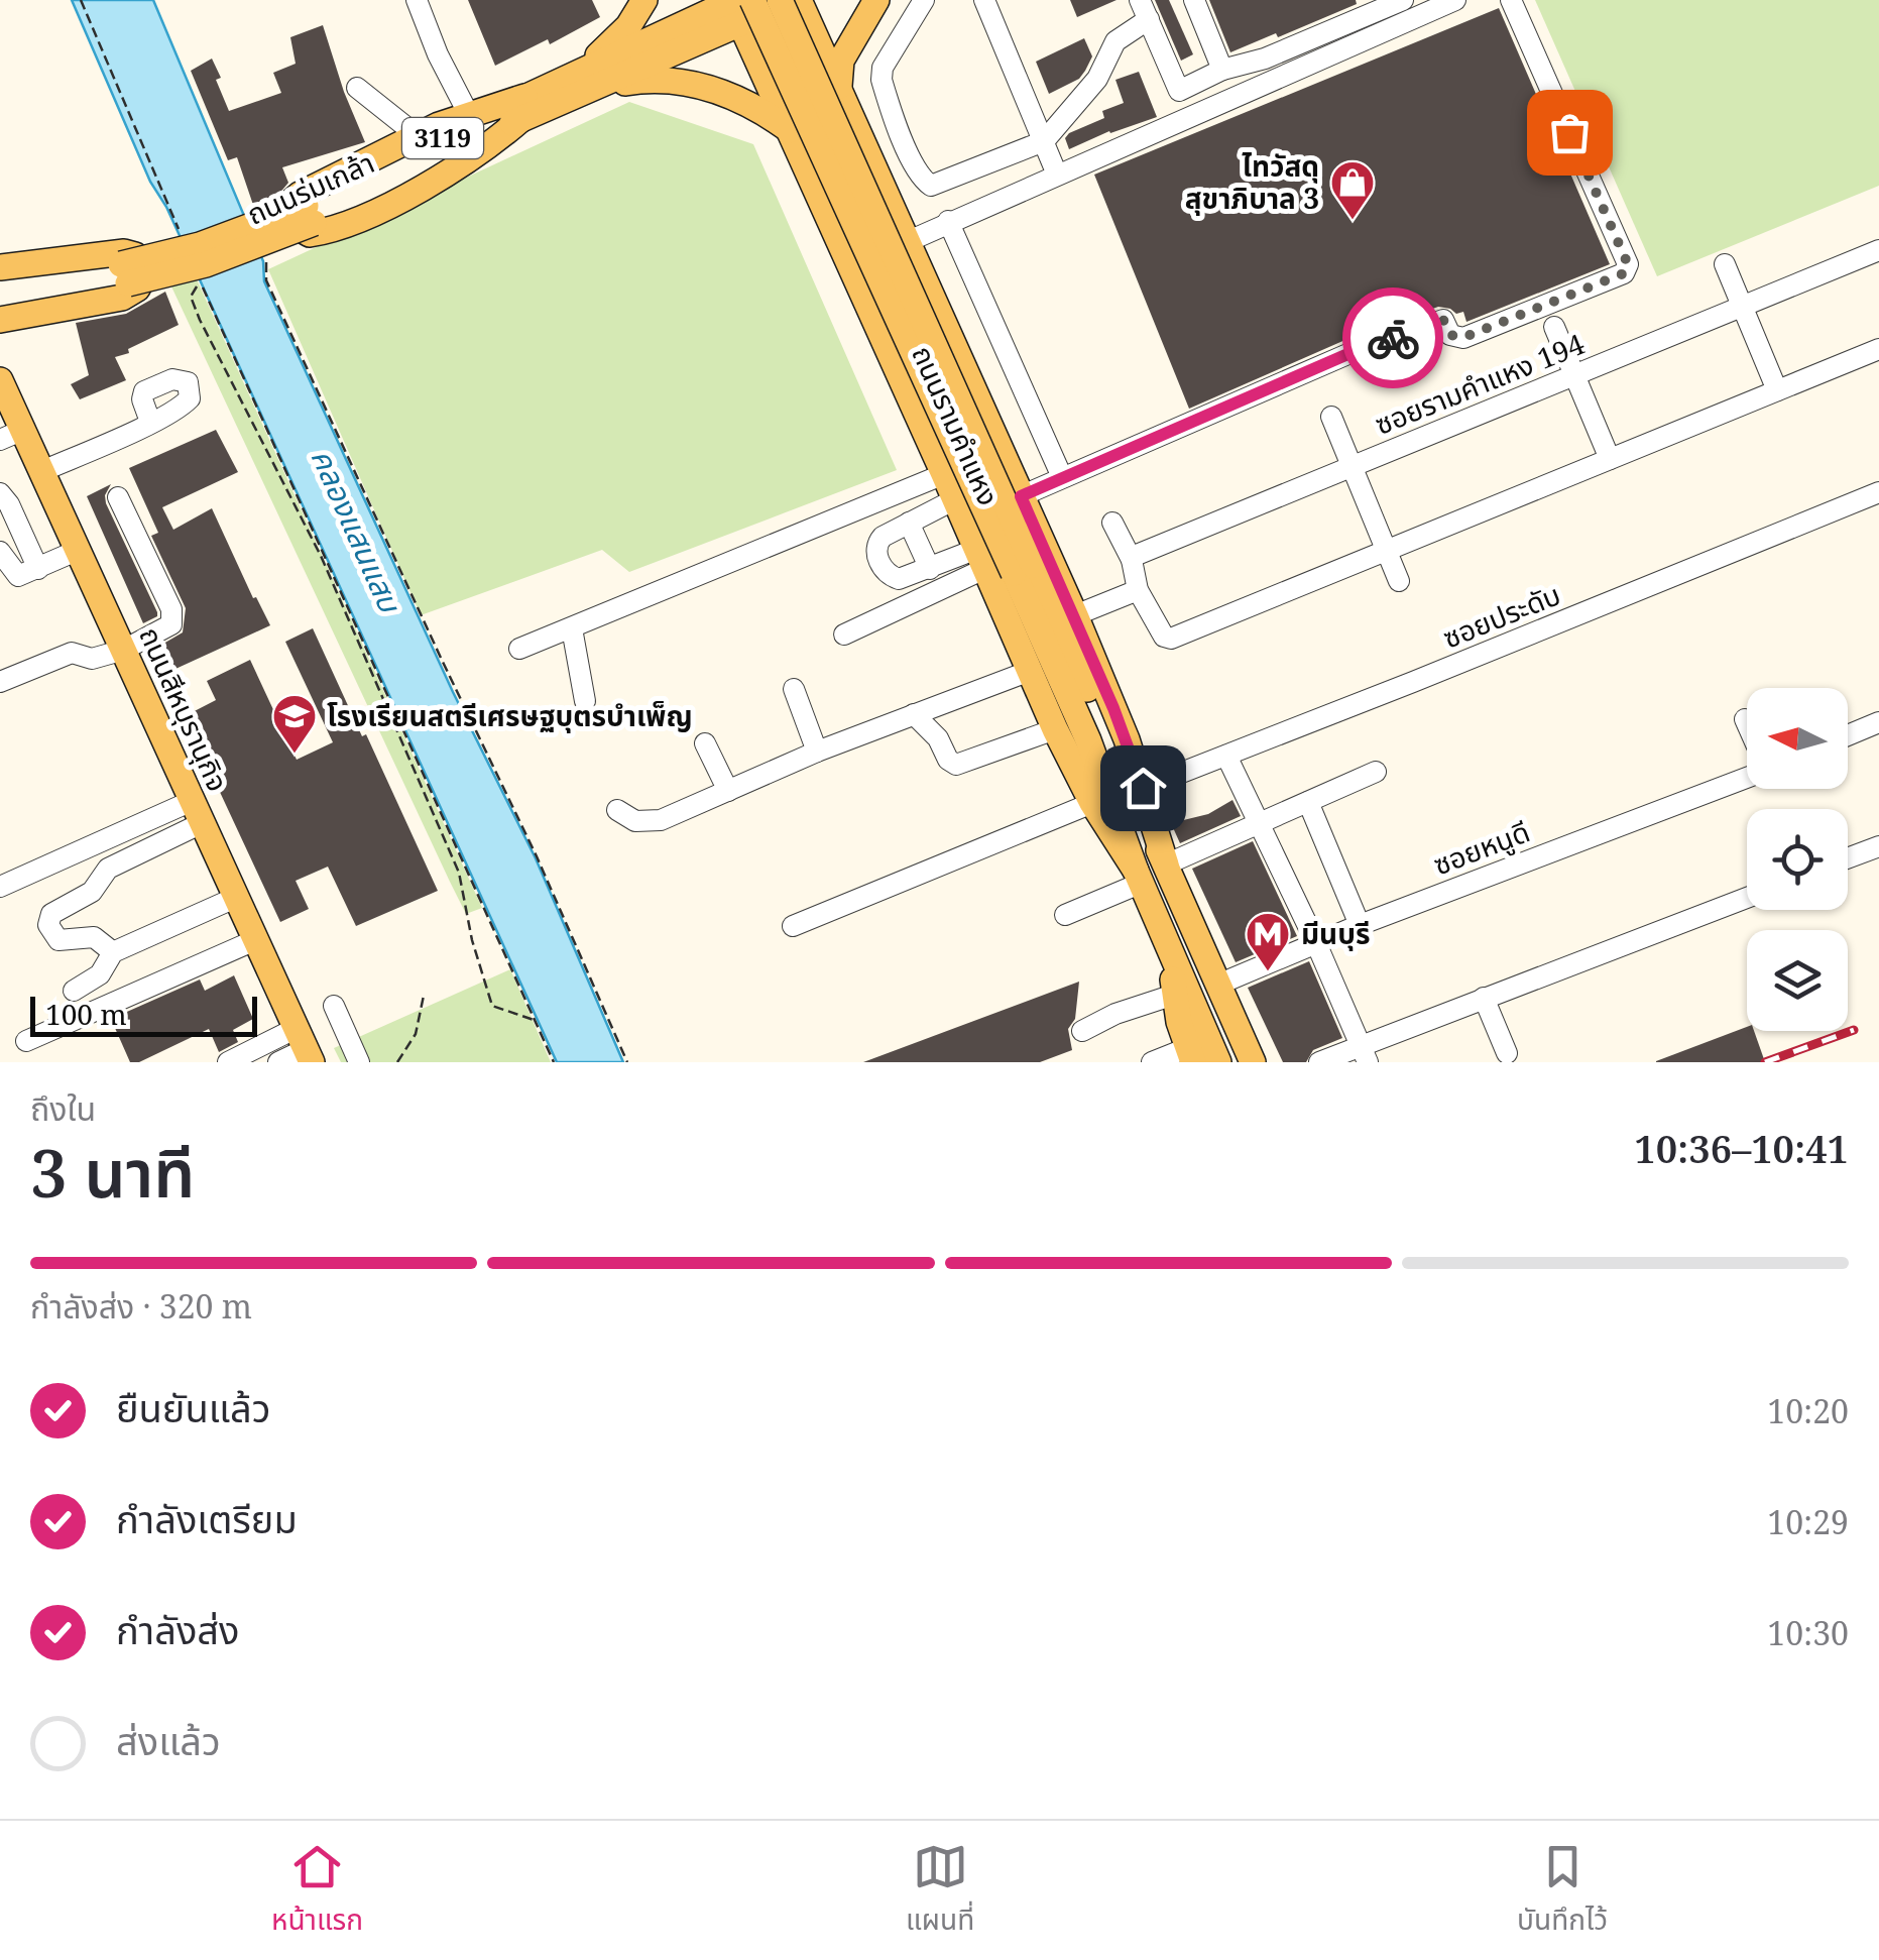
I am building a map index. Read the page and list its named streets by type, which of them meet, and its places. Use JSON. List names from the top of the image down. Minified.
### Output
{"streets":{"main road":["3119","ถนนร่มเกล้า","ถนนรามคำแหง","ถนนสีหบุรานุกิจ"],"street":["ซอยรามคำแหง 194","ซอยประดับ","ซอยหนูดี"]},"crossings":[["ถนนร่มเกล้า","ถนนรามคำแหง"],["ถนนรามคำแหง","ซอยประดับ"],["ถนนรามคำแหง","ซอยหนูดี"]],"water":["คลองแสนแสบ"],"places":{"shop":["ไทวัสดุ สุขาภิบาล 3"],"school or university":["โรงเรียนสตรีเศรษฐบุตรบำเพ็ญ"],"metro station":["มีนบุรี"]},"scale_bar":"100 m","north":"left","page":{"scale":"100 m","heading":["3 นาที","ถึงใน","10:36–10:41"],"bar":"กำลังส่ง · 320 m","list":[["ยืนยันแล้ว","10:20"],["กำลังเตรียม","10:29"],["กำลังส่ง","10:30"],"ส่งแล้ว"],"tabs":["หน้าแรก","แผนที่","บันทึกไว้"]}}
